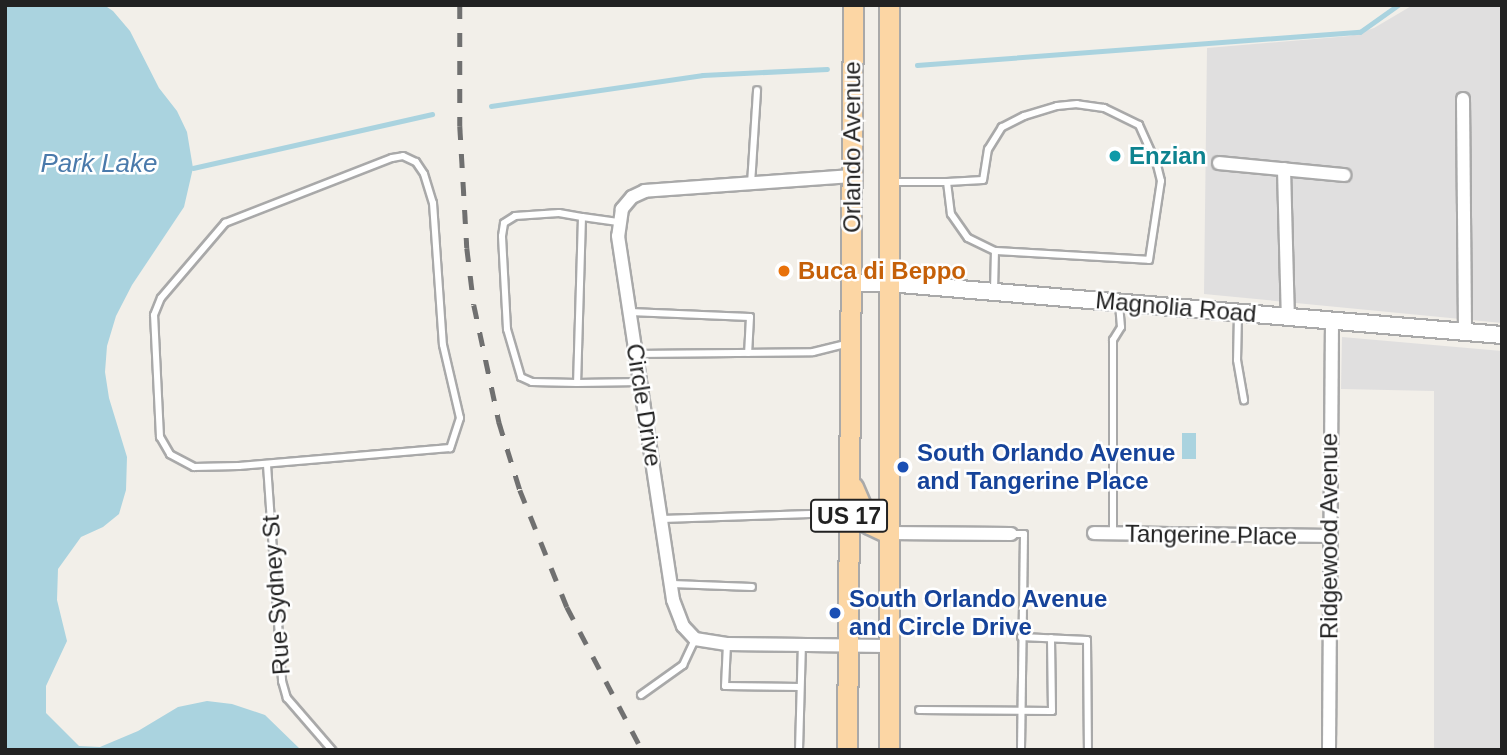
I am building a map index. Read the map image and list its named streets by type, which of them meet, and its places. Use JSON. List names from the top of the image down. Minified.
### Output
{"streets":{"main road":["Orlando Avenue","US 17"],"street":["Magnolia Road","Circle Drive","Tangerine Place","Ridgewood Avenue"],"lane":["Rue Sydney St"]},"crossings":[["Orlando Avenue","Magnolia Road"],["Magnolia Road","Ridgewood Avenue"],["Tangerine Place","Ridgewood Avenue"]],"water":["Park Lake"],"places":["Enzian","Buca di Beppo","South Orlando Avenue and Tangerine Place","South Orlando Avenue and Circle Drive"]}
